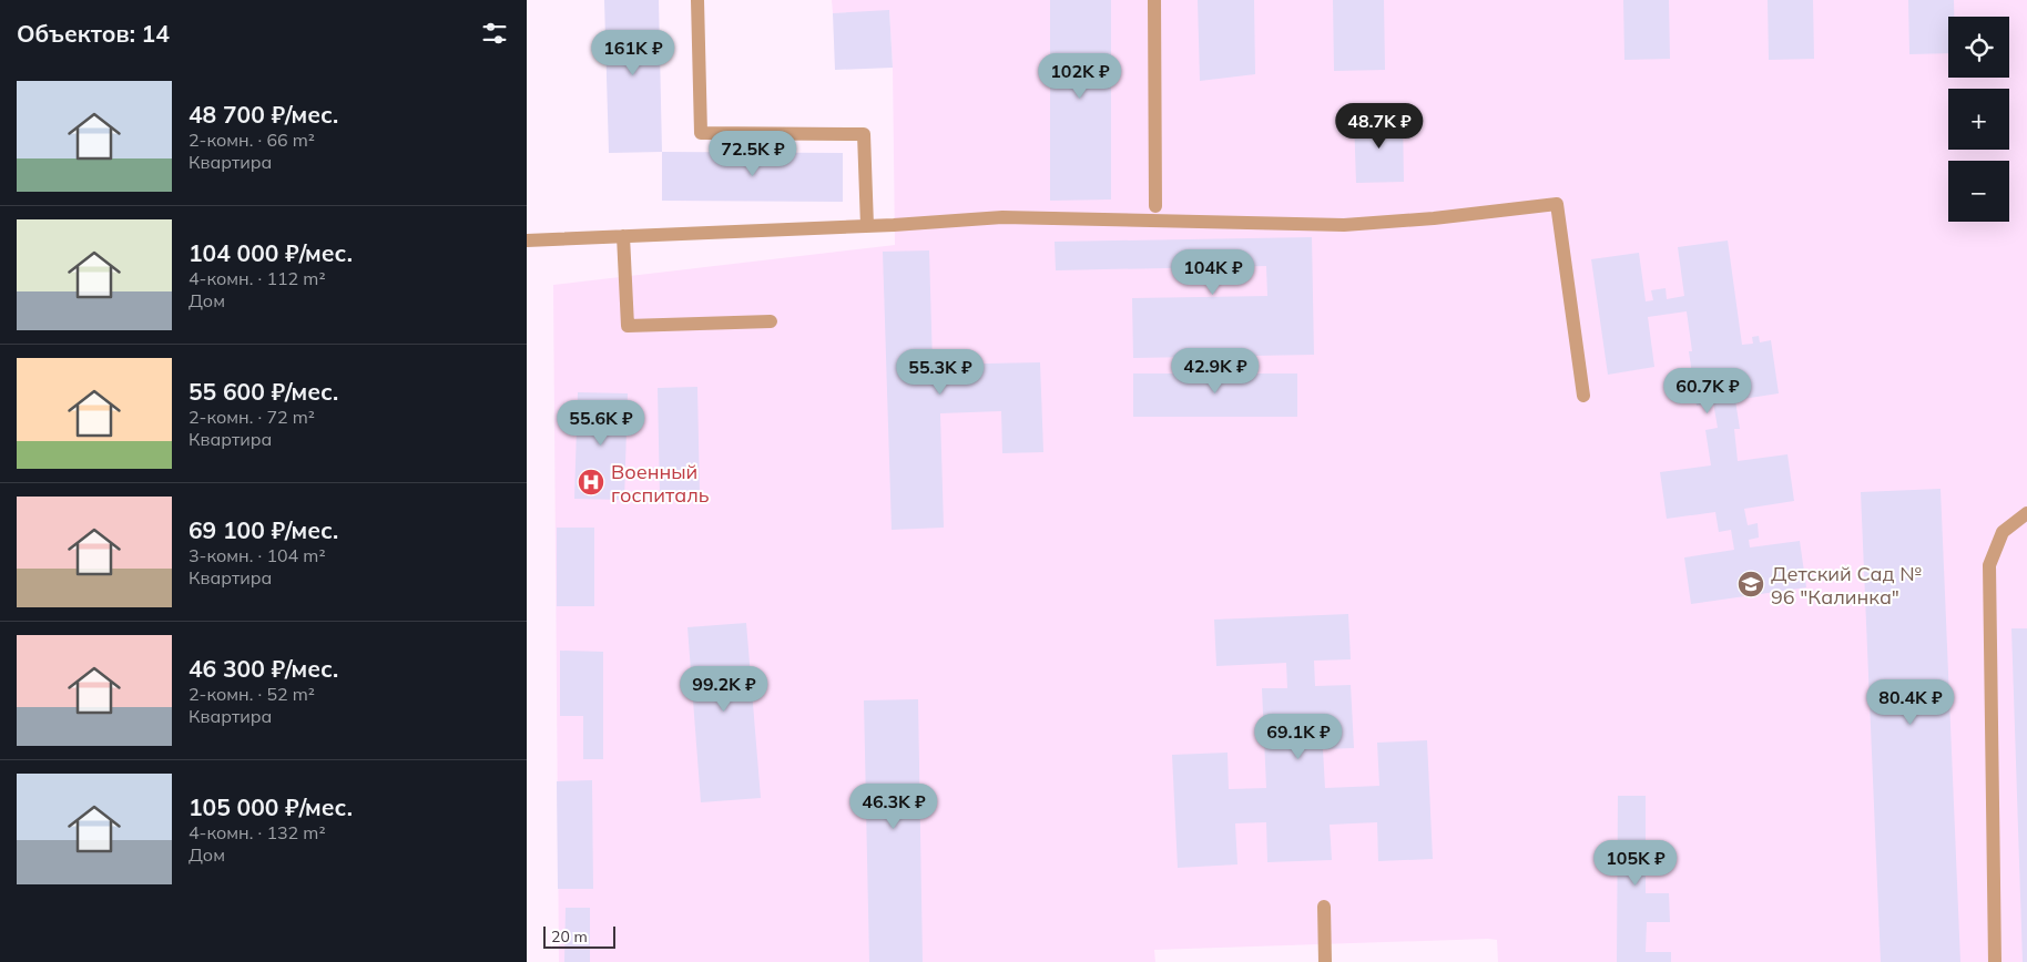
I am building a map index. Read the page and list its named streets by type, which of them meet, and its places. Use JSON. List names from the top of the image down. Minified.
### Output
{"places":{"hospital":["Военный госпиталь"],"school or university":["Детский Сад № 96 \"Калинка\""]},"scale_bar":"20 m","page":{"heading":"Объектов: 14","map_buttons":["+","−"],"price":["161K ₽","102K ₽","48.7K ₽","72.5K ₽","104K ₽","42.9K ₽","55.3K ₽","60.7K ₽","55.6K ₽","99.2K ₽","80.4K ₽","69.1K ₽","46.3K ₽","105K ₽"],"list":[{"name":"48 700 ₽/мес.","note":"2-комн. · 66 m² · Квартира"},{"name":"104 000 ₽/мес.","note":"4-комн. · 112 m² · Дом"},{"name":"55 600 ₽/мес.","note":"2-комн. · 72 m² · Квартира"},{"name":"69 100 ₽/мес.","note":"3-комн. · 104 m² · Квартира"},{"name":"46 300 ₽/мес.","note":"2-комн. · 52 m² · Квартира"},{"name":"105 000 ₽/мес.","note":"4-комн. · 132 m² · Дом"}],"scale":"20 m"}}
